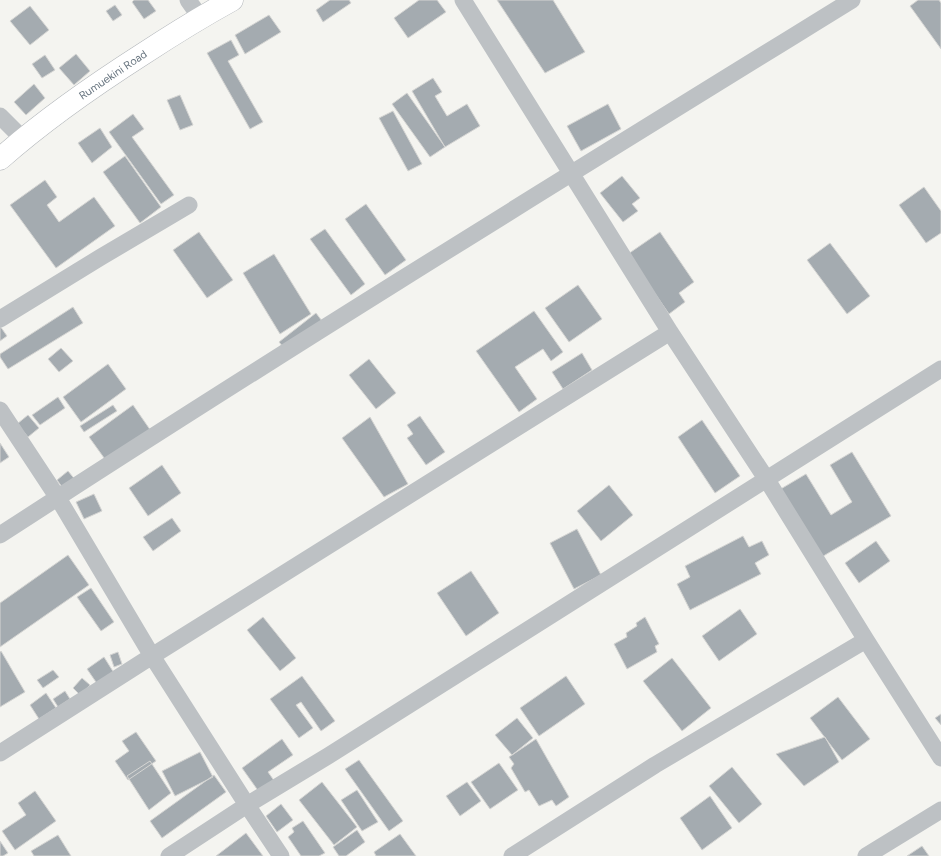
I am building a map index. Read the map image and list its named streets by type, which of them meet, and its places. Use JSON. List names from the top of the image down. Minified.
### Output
{"streets":{"street":["Rumuekini Road"]}}
